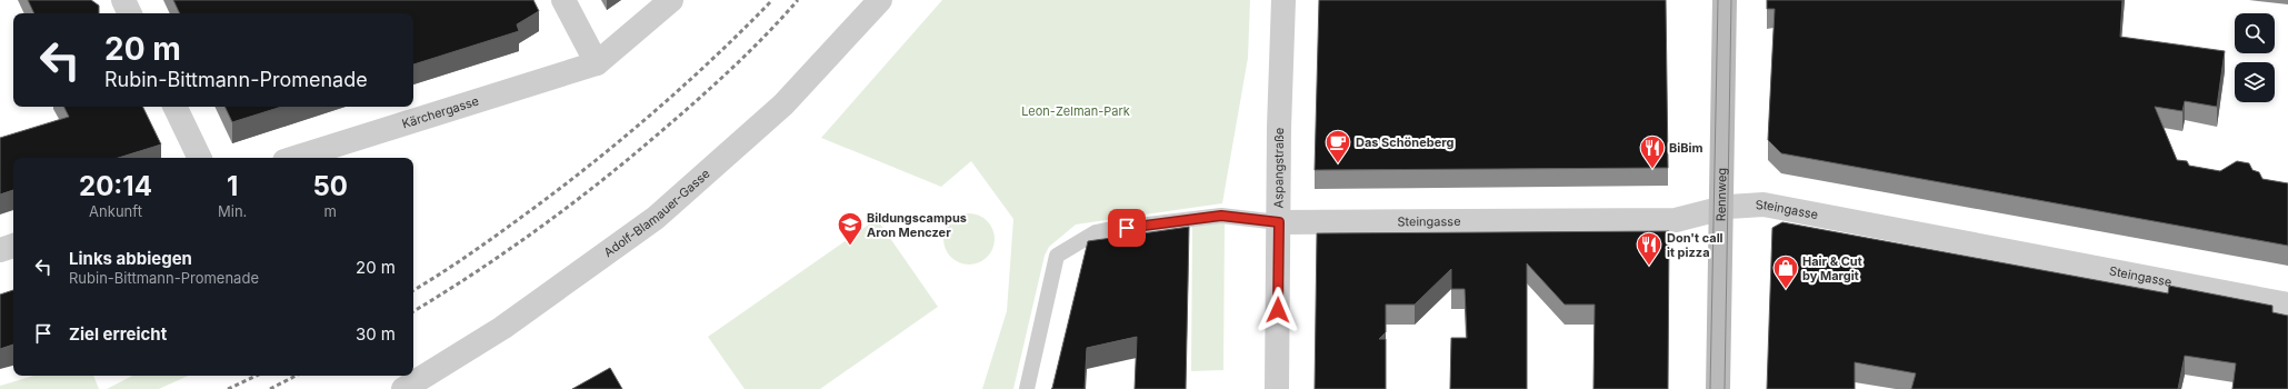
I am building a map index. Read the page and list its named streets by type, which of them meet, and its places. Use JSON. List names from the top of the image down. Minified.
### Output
{"streets":{"main road":["Rennweg"],"street":["Kärchergasse","Aspangstraße","Steingasse","Adolf-Blamauer-Gasse"]},"crossings":[["Aspangstraße","Steingasse"],["Rennweg","Steingasse"]],"parks":["Leon-Zelman-Park"],"places":{"cafe":["Das Schöneberg"],"restaurant":["BiBim","Don't call it pizza"],"school or university":["Bildungscampus Aron Menczer"],"shop":["Hair & Cut by Margit"]},"page":{"turn":["20 m","Rubin-Bittmann-Promenade"],"eta":["20:14","Ankunft","1","Min.","50","m"],"list":[{"name":"Links abbiegen","note":"Rubin-Bittmann-Promenade","value":"20 m"},{"name":"Ziel erreicht","value":"30 m"}]}}
